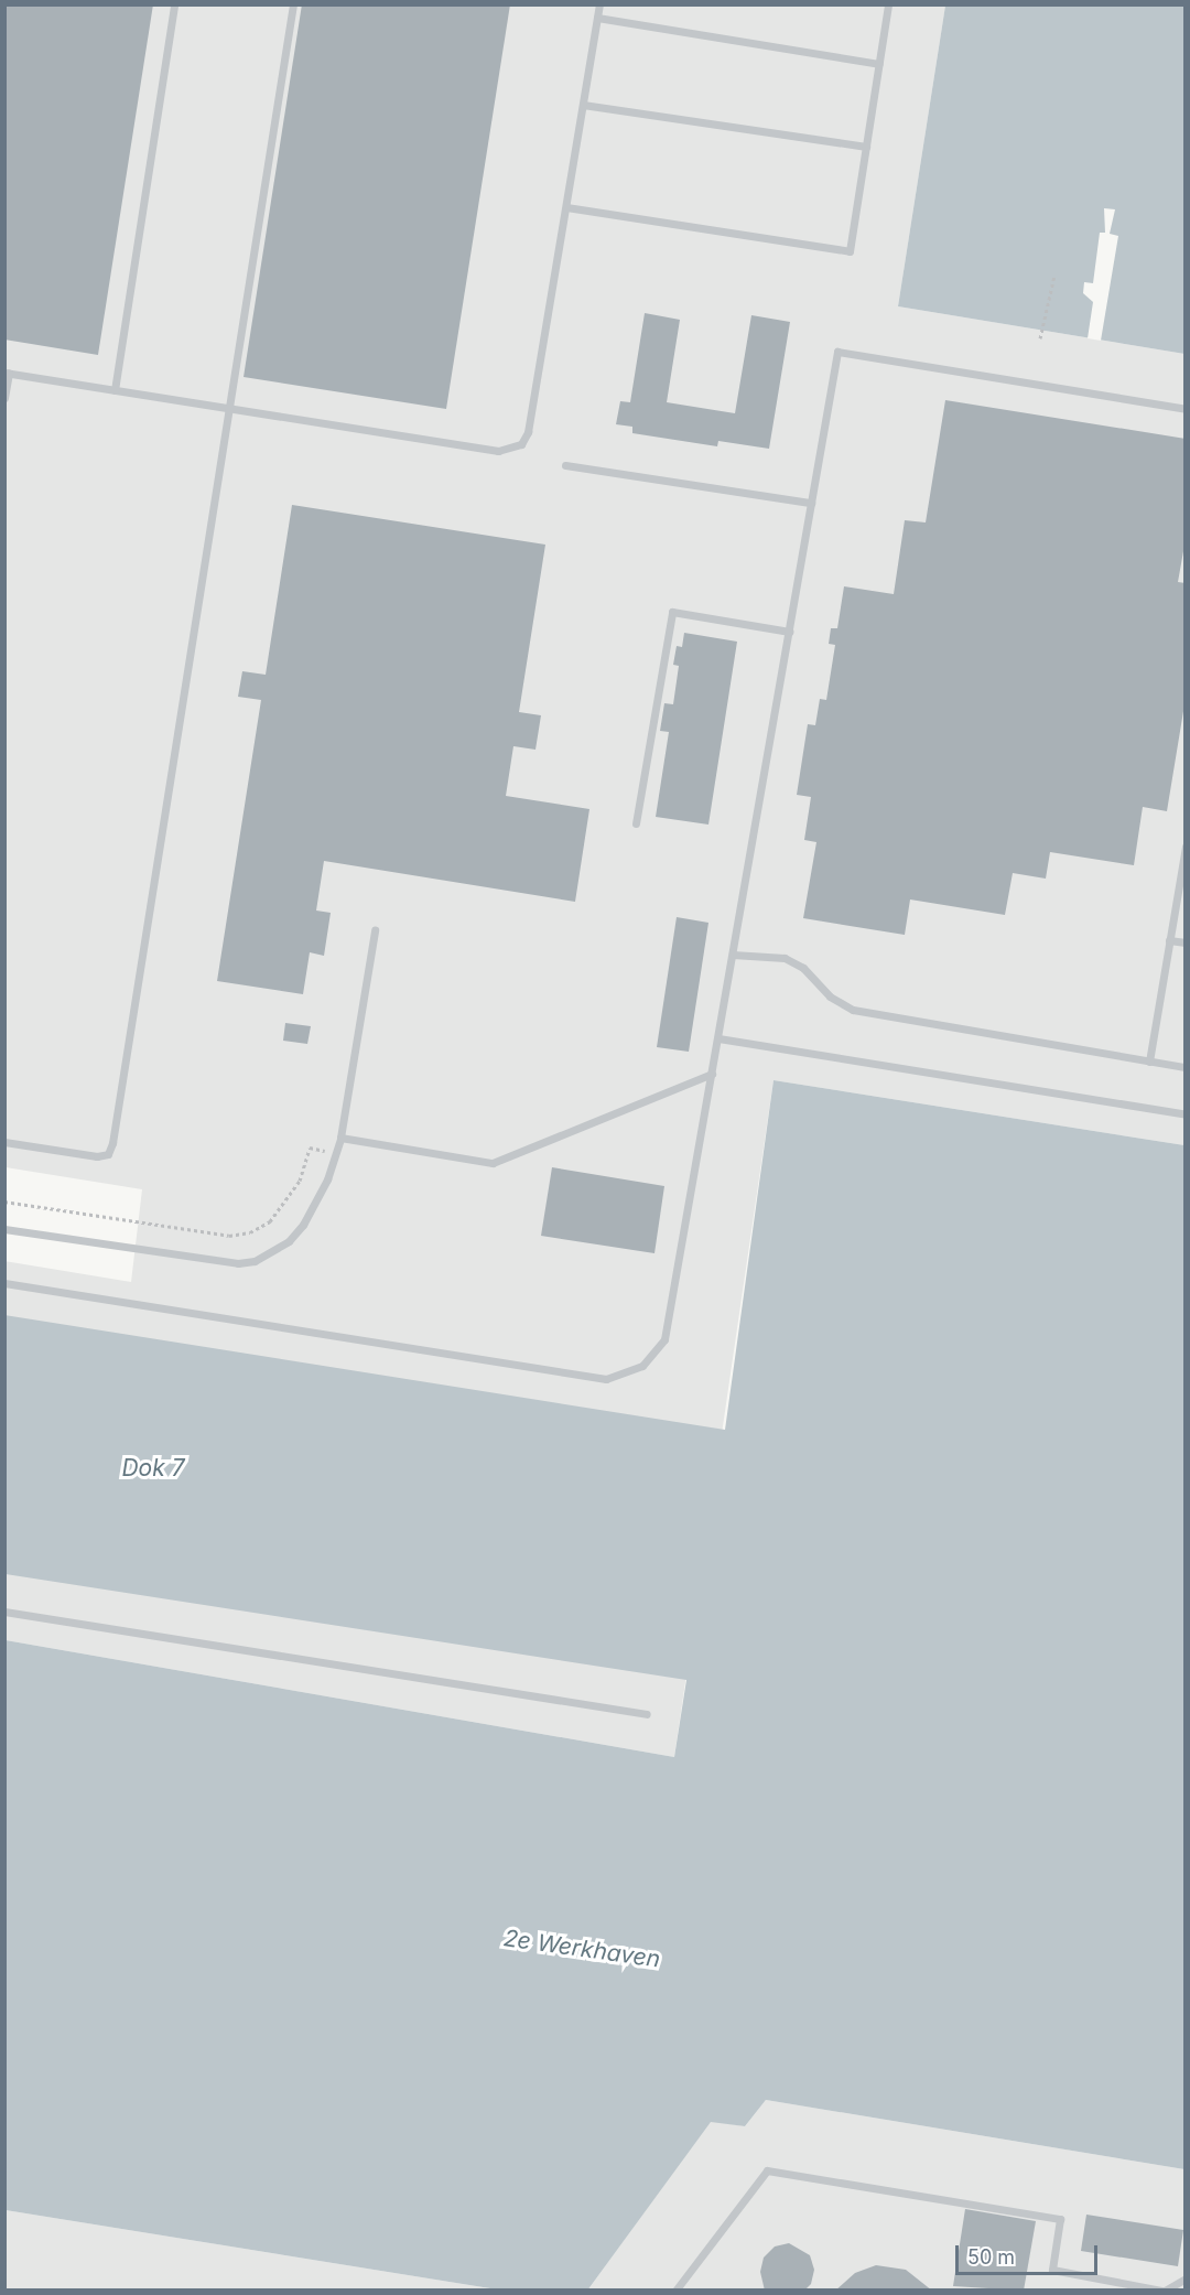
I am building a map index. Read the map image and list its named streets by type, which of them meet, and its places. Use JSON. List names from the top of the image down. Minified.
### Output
{"water":["Dok 7","2e Werkhaven"],"scale_bar":"50 m"}
